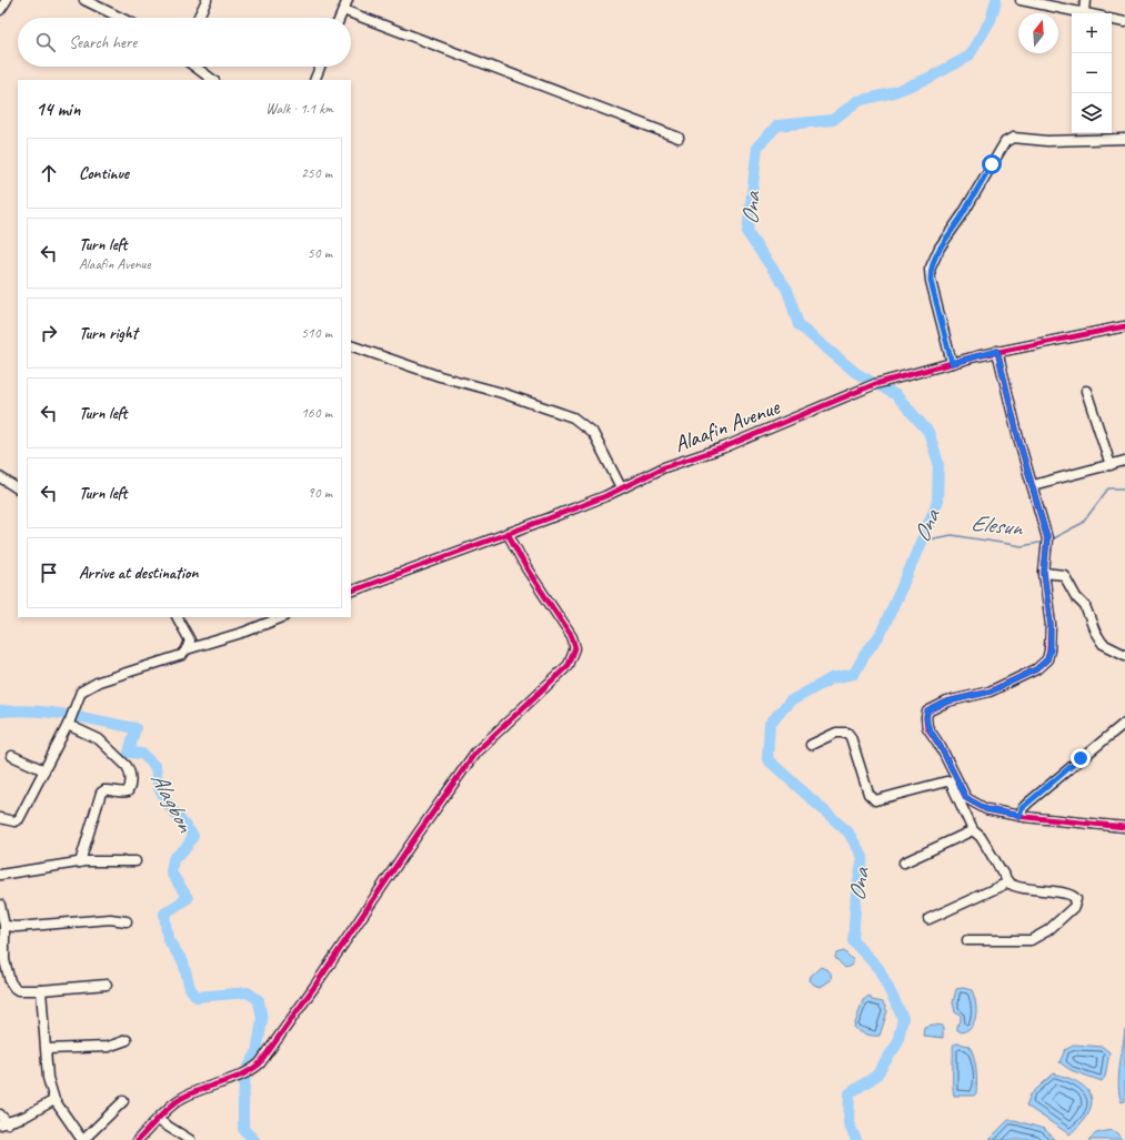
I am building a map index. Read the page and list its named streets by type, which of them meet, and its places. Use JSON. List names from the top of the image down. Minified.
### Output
{"streets":{"street":["Alaafin Avenue"]},"water":["Ona","Elesun","Alagbon"],"north":"top","page":{"map_buttons":["+","−"],"search":"Search here","heading":["14 min","Walk · 1.1 km"],"list":[["Continue","250 m"],["Turn left","Alaafin Avenue","50 m"],["Turn right","510 m"],["Turn left","160 m"],["Turn left","90 m"],"Arrive at destination"]}}
